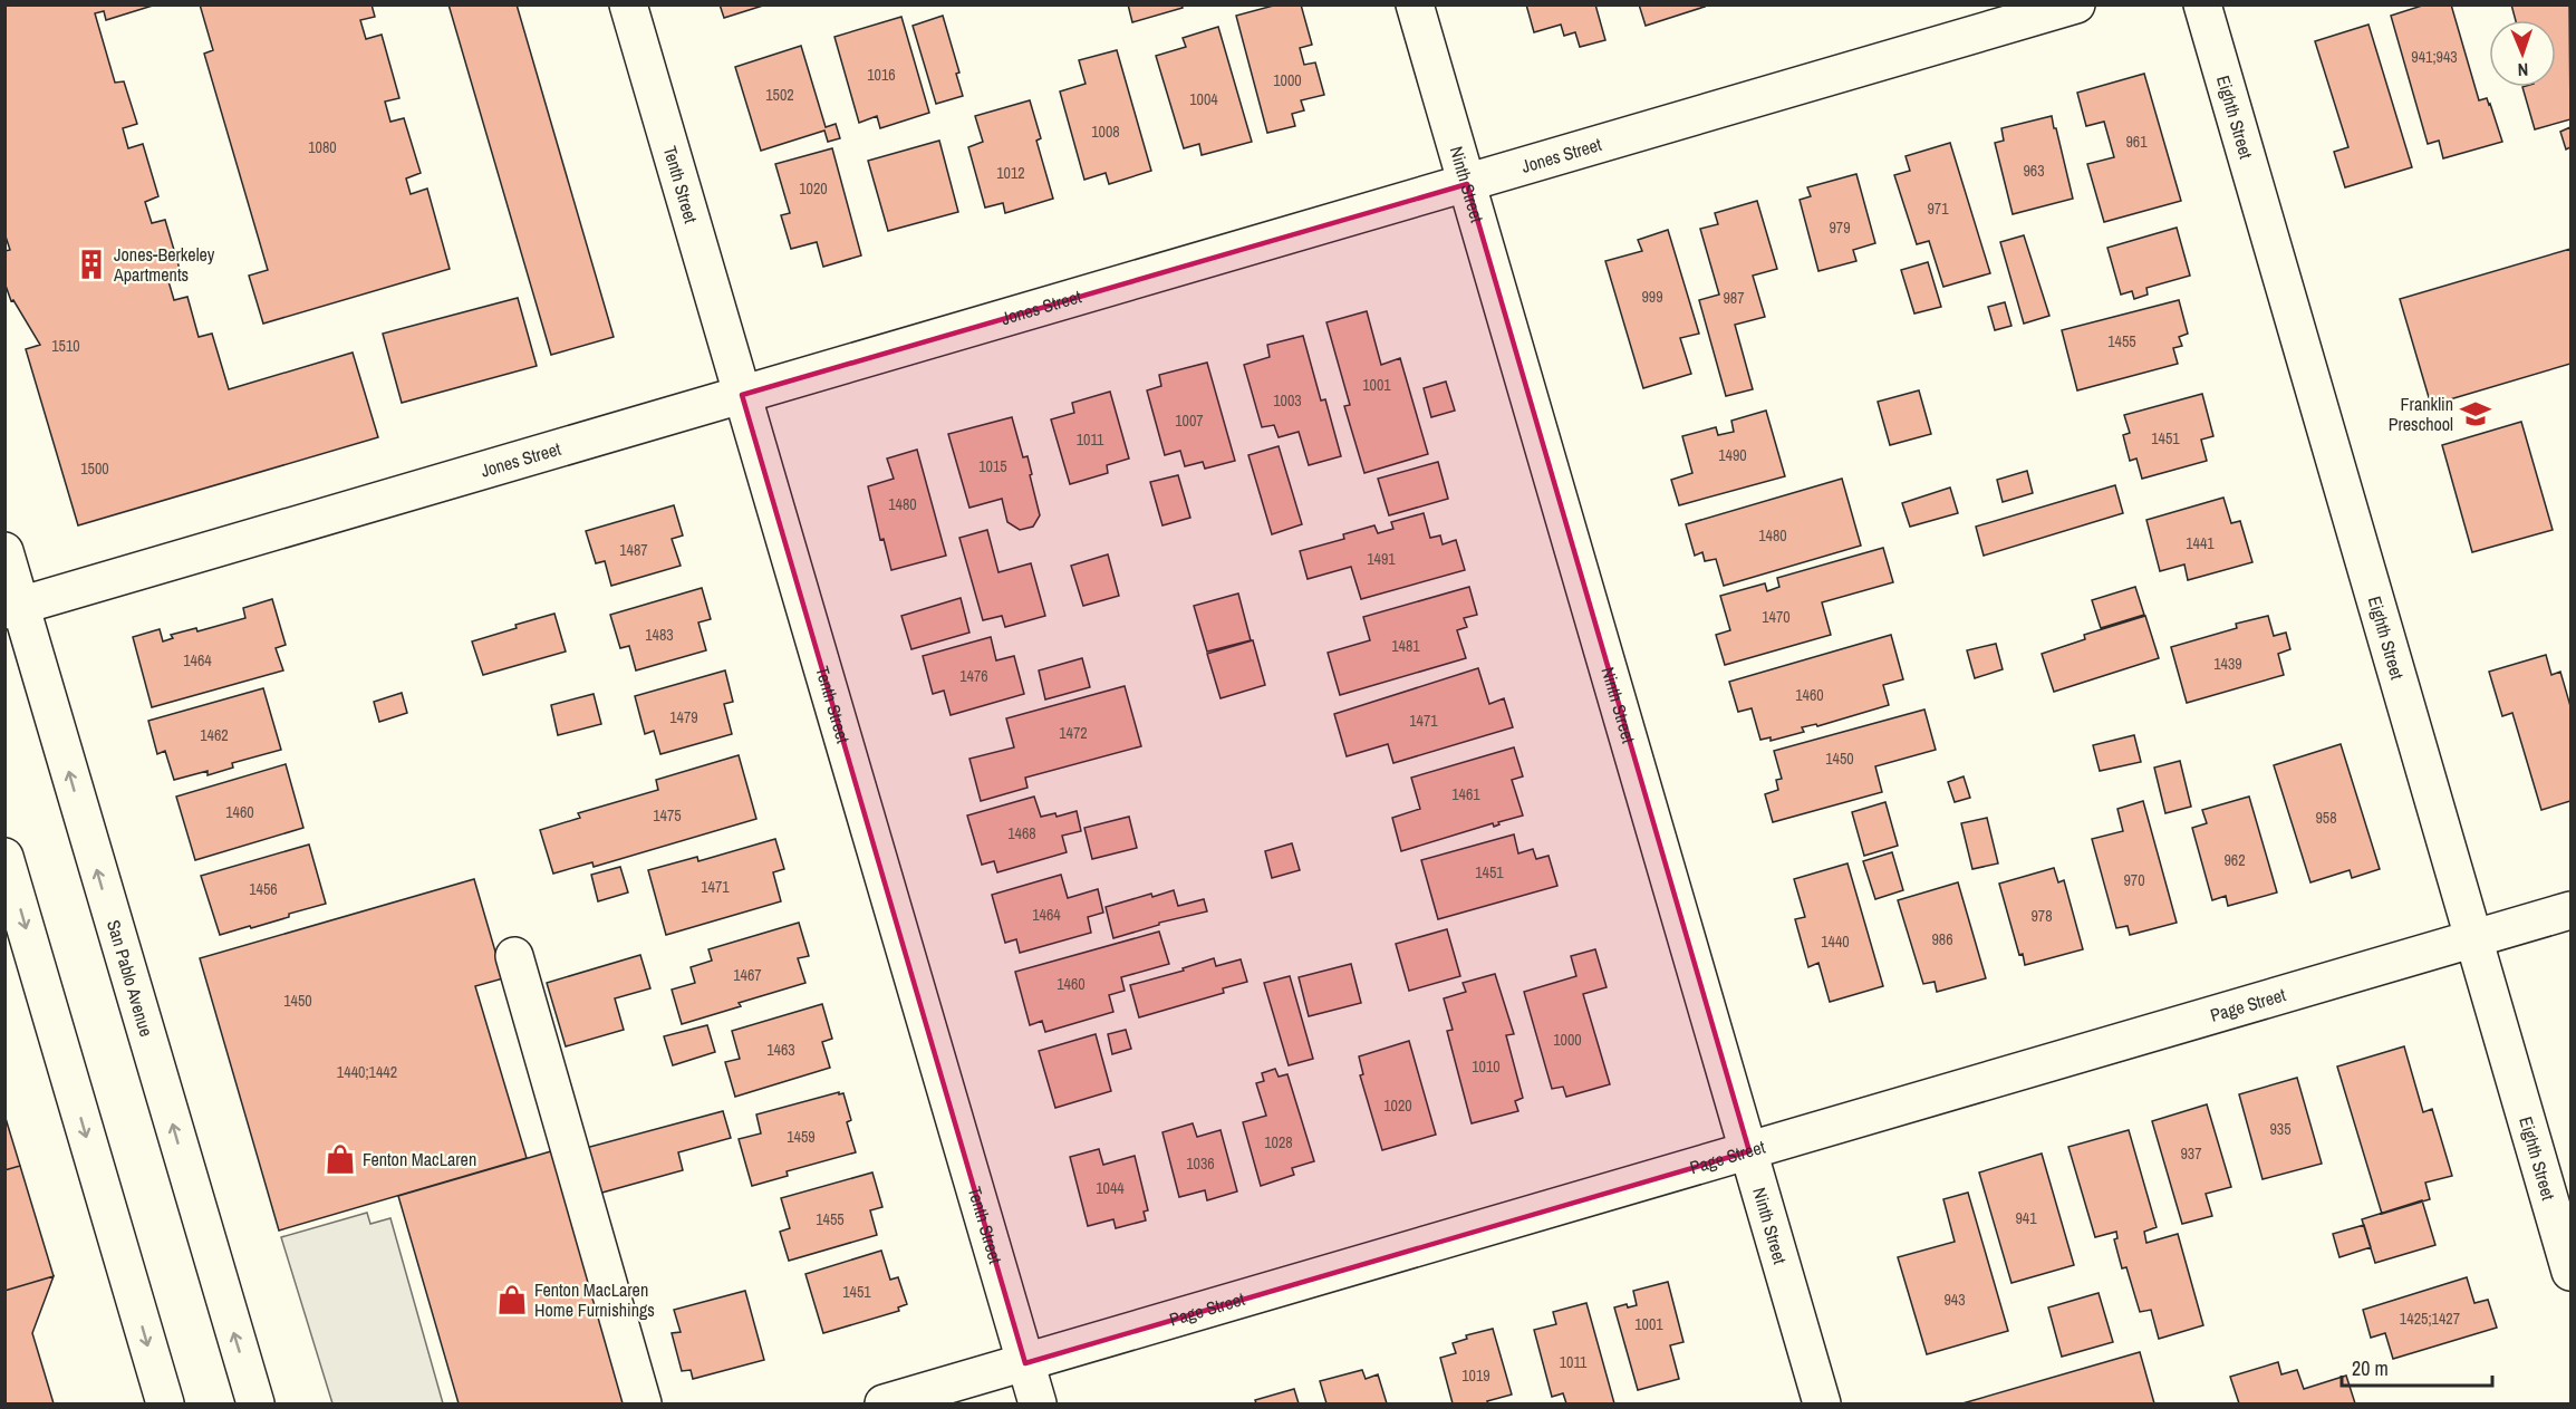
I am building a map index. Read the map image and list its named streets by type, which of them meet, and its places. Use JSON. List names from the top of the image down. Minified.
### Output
{"streets":{"street":["Eighth Street","Jones Street","Tenth Street","Ninth Street","San Pablo Avenue","Page Street"]},"crossings":[["Eighth Street","Page Street"],["Jones Street","Tenth Street"],["Jones Street","Ninth Street"],["Jones Street","San Pablo Avenue"],["Tenth Street","Page Street"],["Ninth Street","Page Street"]],"places":{"building":["Jones-Berkeley Apartments"],"school or university":["Franklin Preschool"],"shop":["Fenton MacLaren","Fenton MacLaren Home Furnishings"]},"house_numbers":["941;943","1016","1000","1502","1004","1008","961","1080","963","1012","1020","971","979","999","987","1455","1510","1001","1003","1007","1451","1011","1490","1015","1500","1480","1480","1441","1487","1491","1470","1483","1481","1464","1439","1476","1460","1479","1471","1472","1462","1450","1461","1460","1475","958","1468","962","1451","970","1471","1456","1464","978","986","1440","1467","1460","1450","1000","1463","1010","1440;1442","1020","935","1459","1028","937","1036","1044","941","1455","1451","943","1425;1427","1001","1011","1019"],"scale_bar":"20 m","north":"bottom"}
